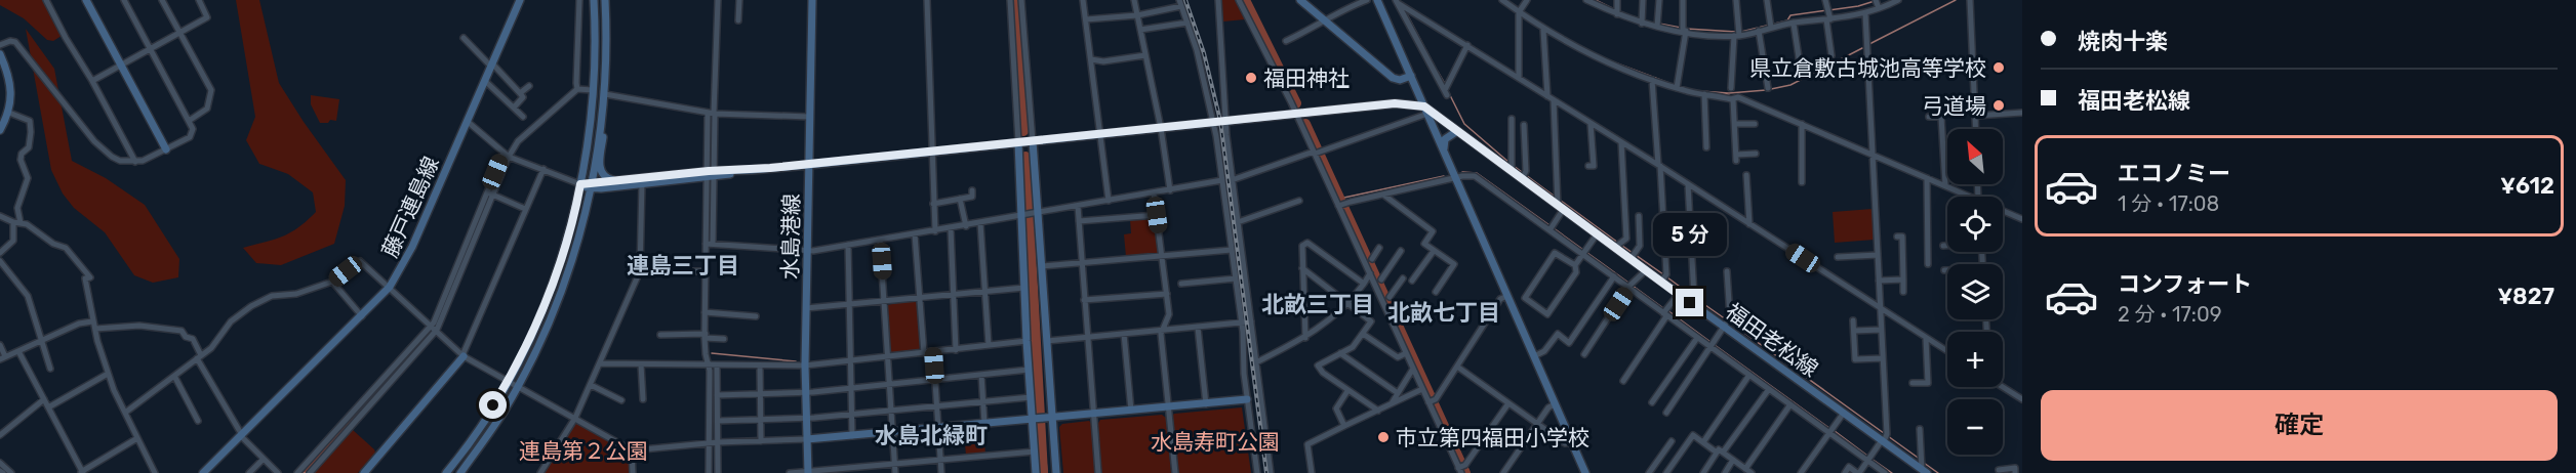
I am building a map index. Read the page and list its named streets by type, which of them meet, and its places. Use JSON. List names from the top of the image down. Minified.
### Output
{"streets":{"street":["藤戸連島線","水島港線","福田老松線"]},"districts":["連島三丁目","北畝三丁目","北畝七丁目","水島北緑町"],"parks":["水島寿町公園","連島第２公園"],"places":["県立倉敷古城池高等学校","福田神社","弓道場","市立第四福田小学校"],"north":"top left","page":{"banner":["焼肉十楽","福田老松線"],"map_buttons":["+","−"],"list":[{"name":"エコノミー","note":"1 分 · 17:08","value":"¥612"},{"name":"コンフォート","note":"2 分 · 17:09","value":"¥827"}],"bubble":"5 分","buttons":"確定"}}
